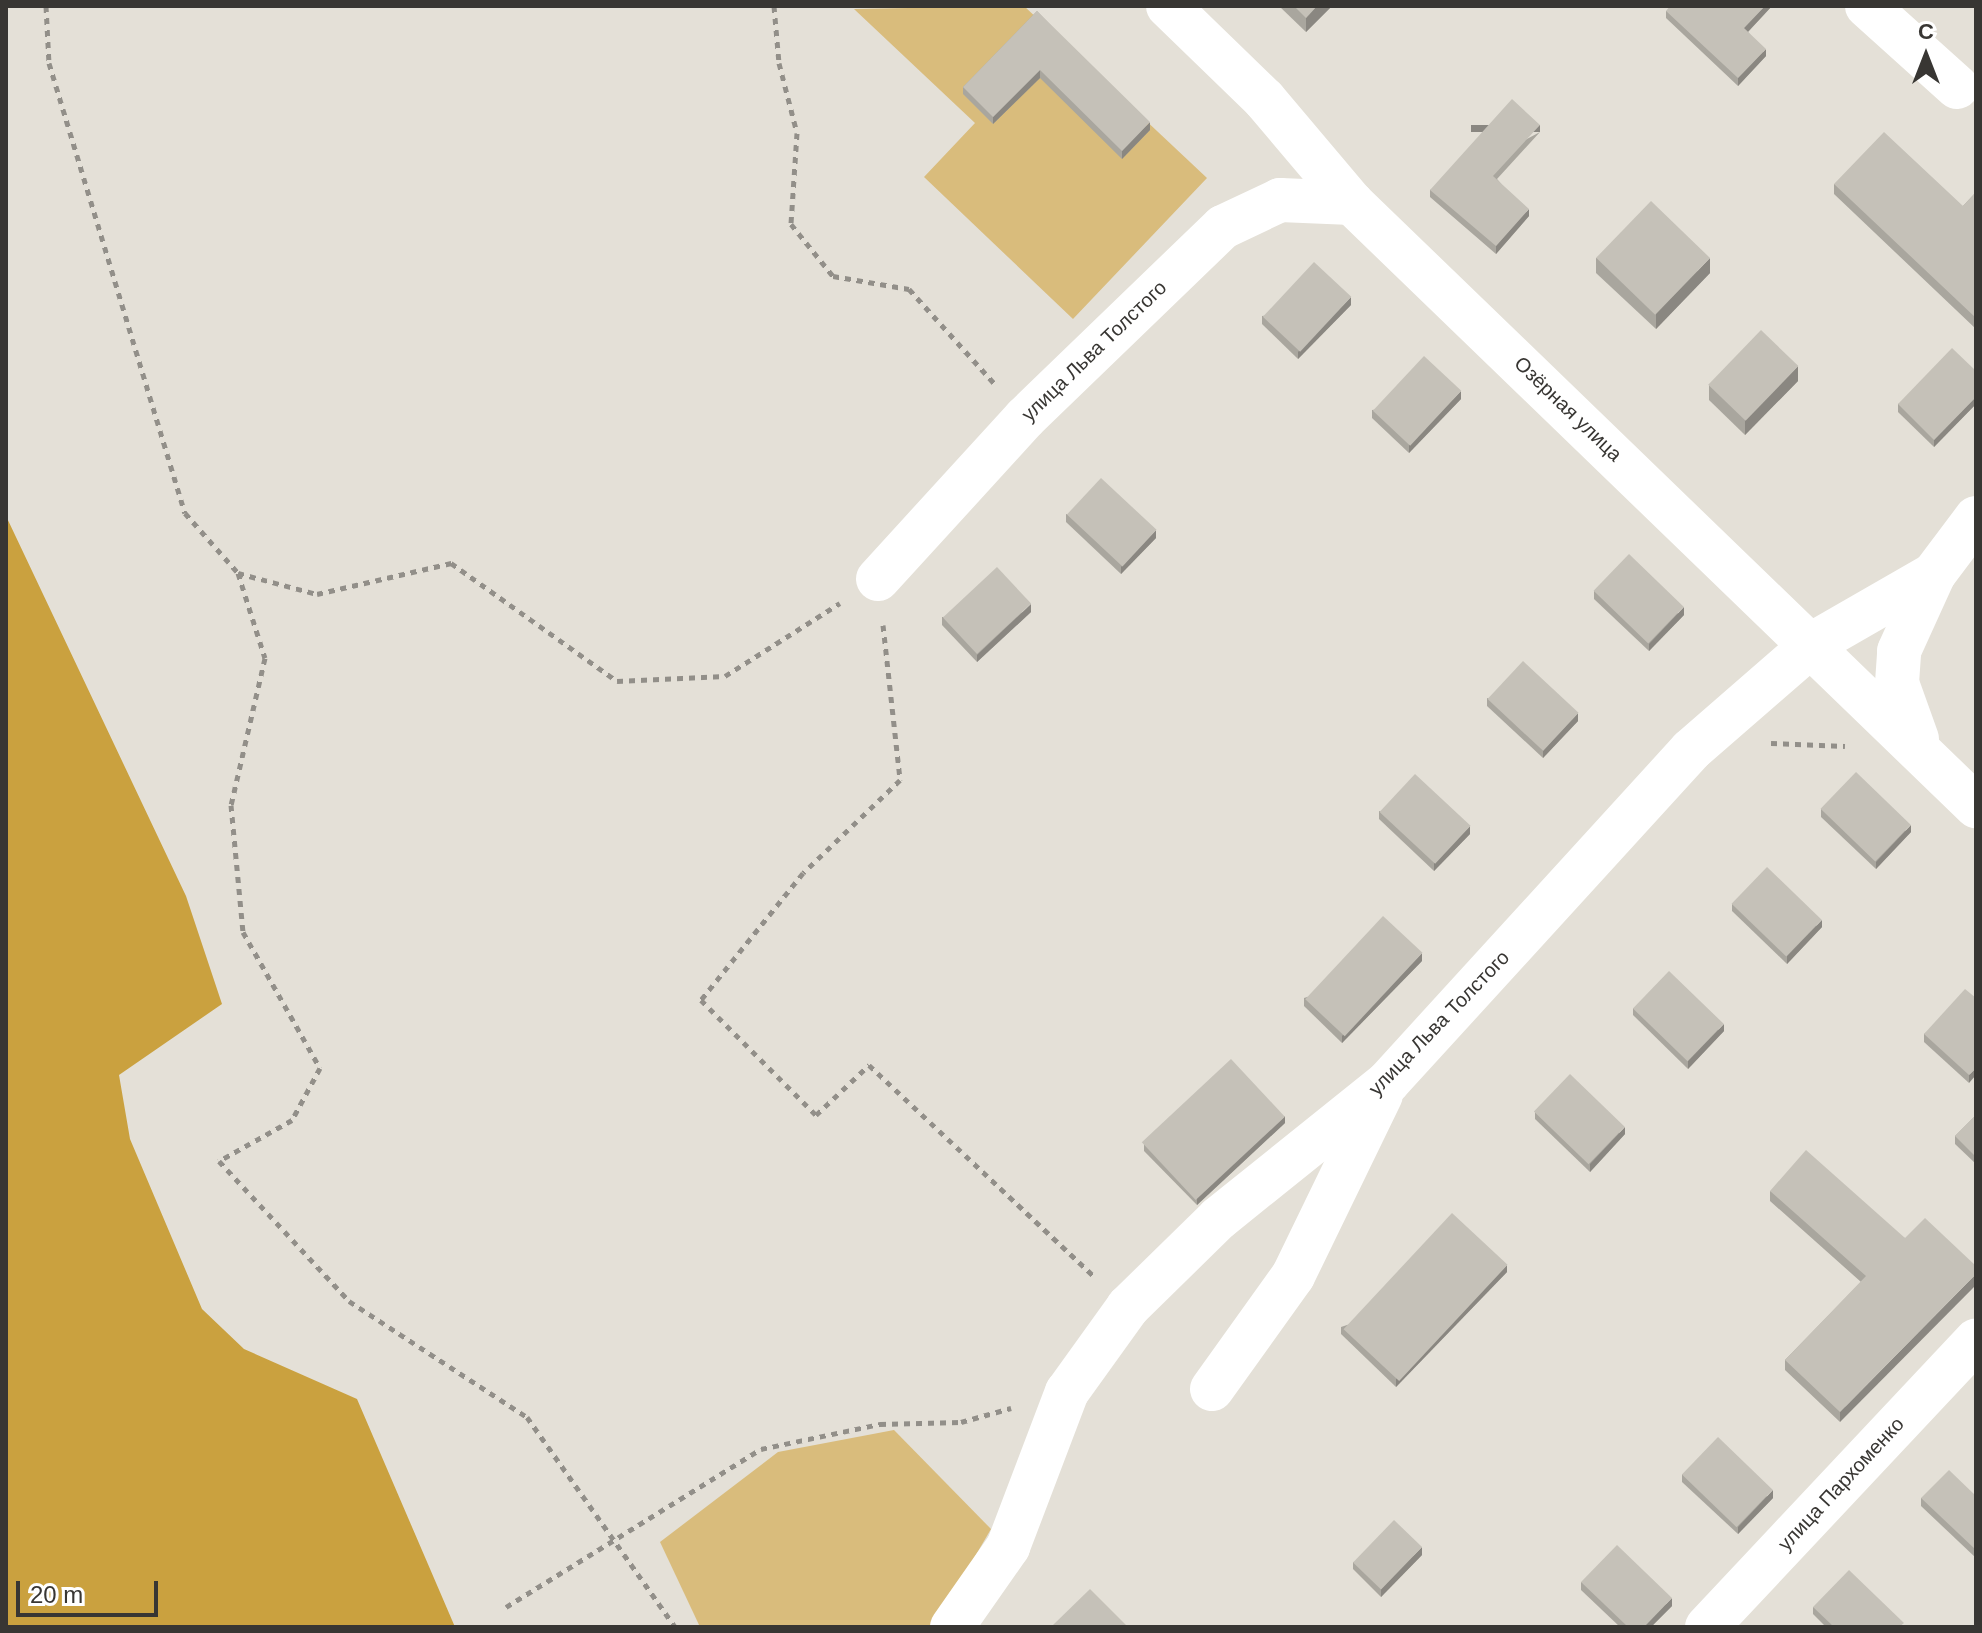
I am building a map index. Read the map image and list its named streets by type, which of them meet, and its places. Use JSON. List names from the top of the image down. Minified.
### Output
{"streets":{"street":["улица Льва Толстого","Озёрная улица","улица Пархоменко"]},"crossings":[["улица Льва Толстого","Озёрная улица"]],"scale_bar":"20 m","north":"top"}
